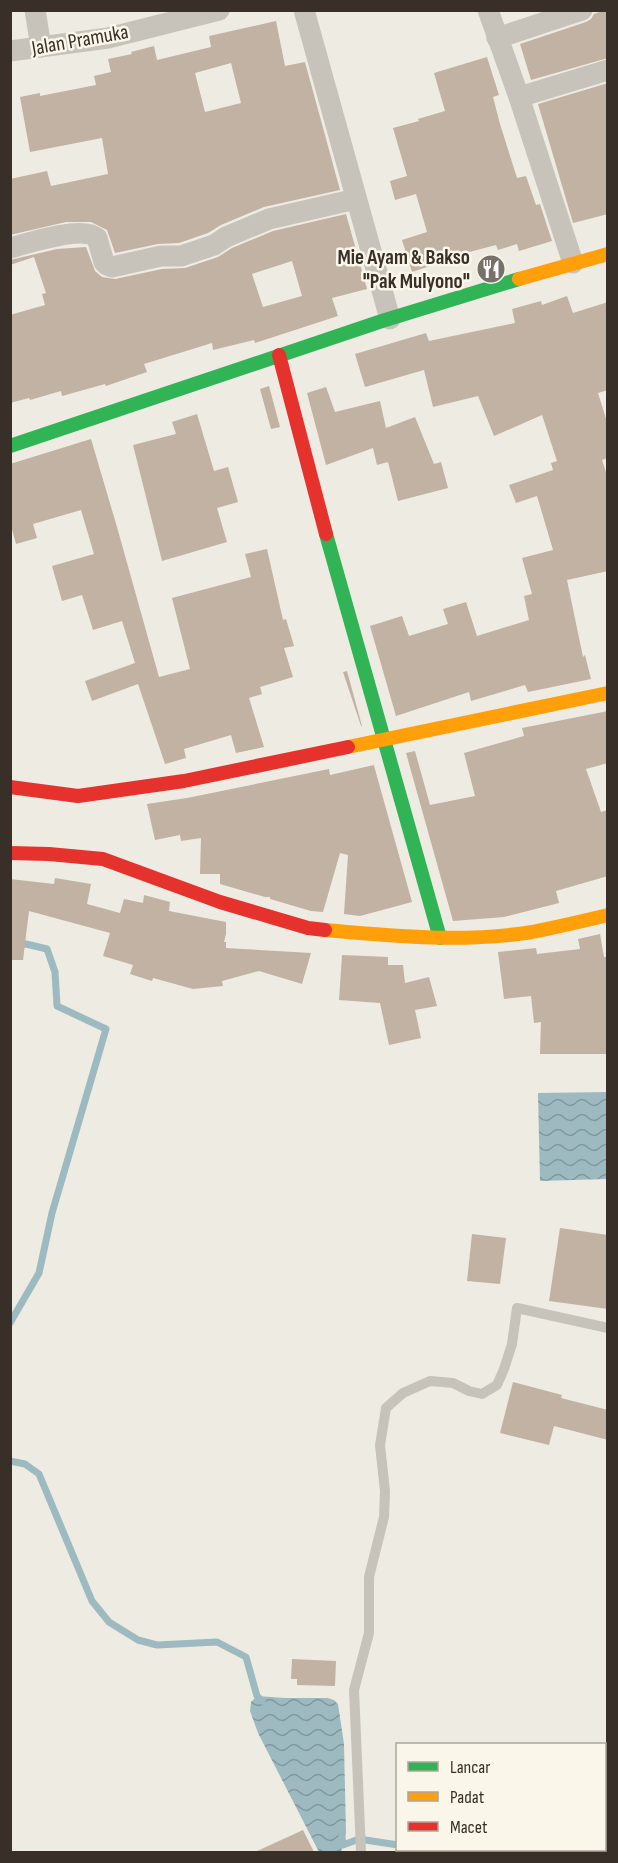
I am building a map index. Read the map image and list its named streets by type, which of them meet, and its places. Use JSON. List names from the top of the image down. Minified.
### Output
{"streets":{"street":["Jalan Pramuka"]},"places":{"restaurant":["Mie Ayam & Bakso \"Pak Mulyono\""]},"legend":["Lancar","Padat","Macet"]}
